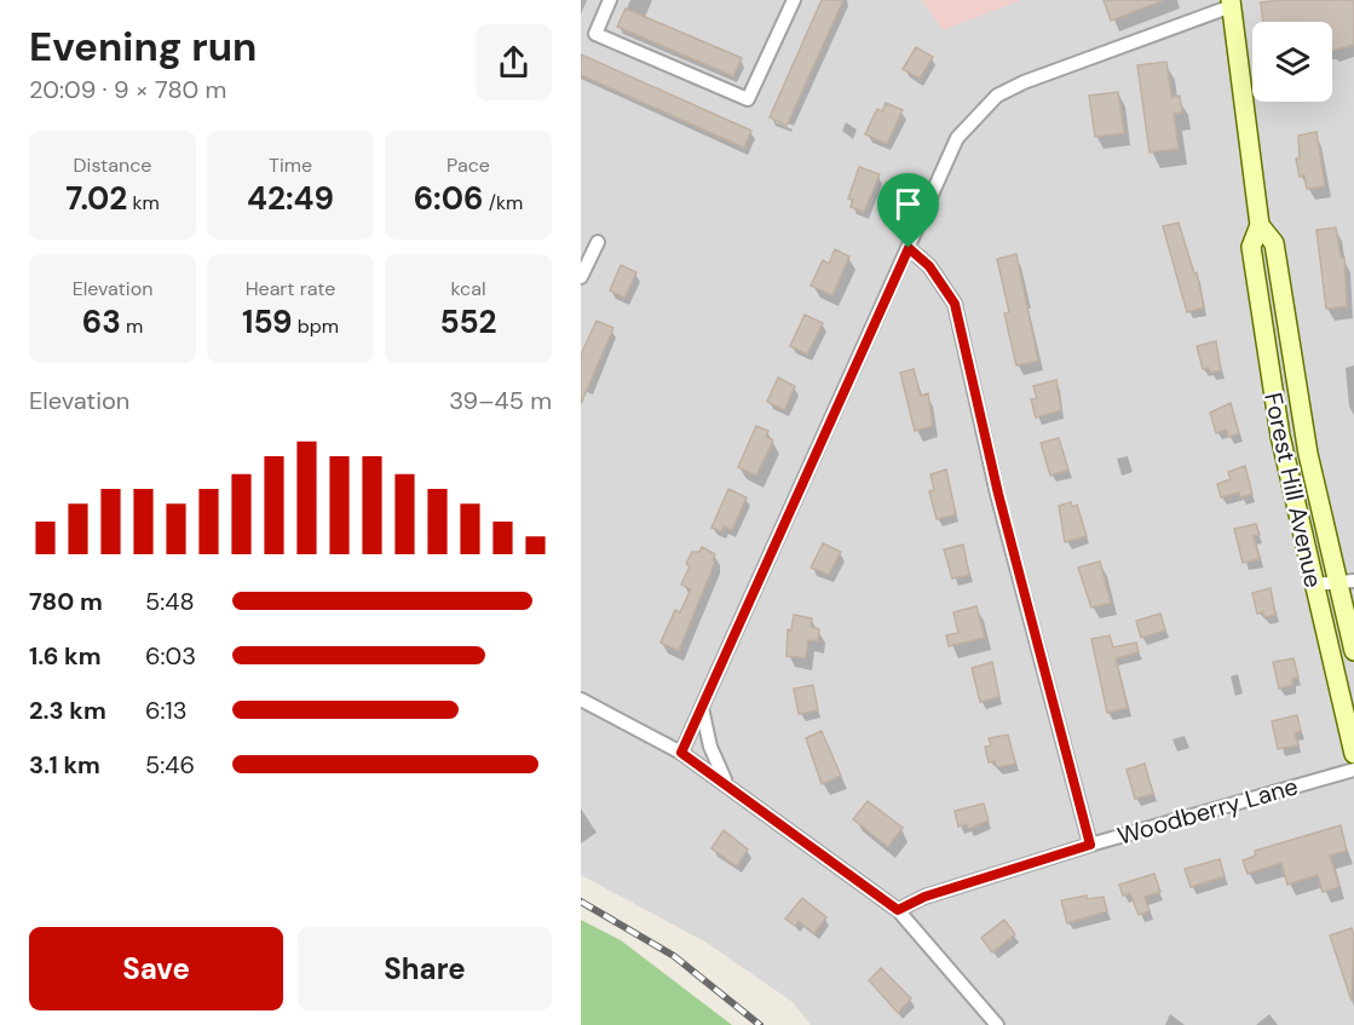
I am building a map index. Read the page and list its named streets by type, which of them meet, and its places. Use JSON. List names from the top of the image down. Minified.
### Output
{"streets":{"main road":["Forest Hill Avenue"],"street":["Woodberry Lane"]},"page":{"heading":["Evening run","20:09 · 9 × 780 m"],"stats":[["Distance","7.02 km"],["Time","42:49"],["Pace","6:06 /km"],["Elevation","63 m"],["Heart rate","159 bpm"],["kcal","552"]],"chart":["Elevation","39–45 m"],"list":[{"name":"780 m","note":"5:48"},{"name":"1.6 km","note":"6:03"},{"name":"2.3 km","note":"6:13"},{"name":"3.1 km","note":"5:46"}],"buttons":["Save","Share"]}}
